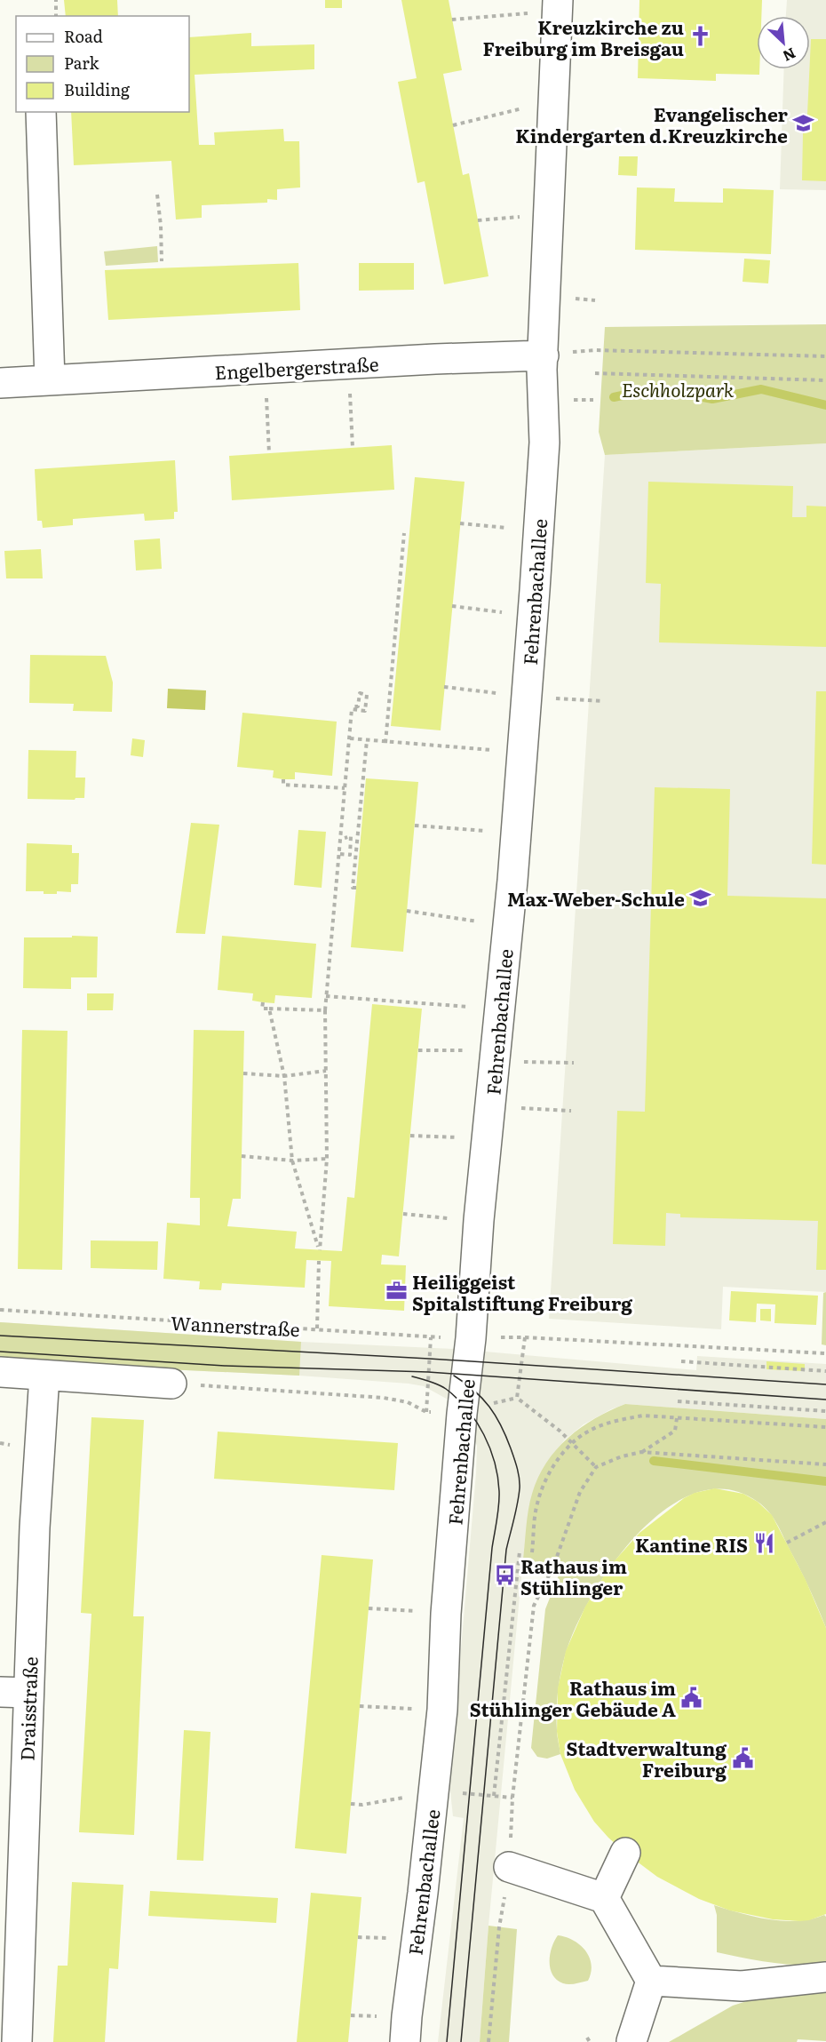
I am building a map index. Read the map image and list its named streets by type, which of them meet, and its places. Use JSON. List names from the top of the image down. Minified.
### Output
{"streets":{"street":["Engelbergerstraße","Fehrenbachallee","Draisstraße"],"path":["Wannerstraße"]},"crossings":[["Engelbergerstraße","Fehrenbachallee"],["Fehrenbachallee","Wannerstraße"]],"parks":["Eschholzpark"],"places":{"church":["Kreuzkirche zu Freiburg im Breisgau"],"school or university":["Evangelischer Kindergarten d.Kreuzkirche","Max-Weber-Schule"],"office":["Heiliggeist Spitalstiftung Freiburg"],"restaurant":["Kantine RIS"],"bus stop":["Rathaus im Stühlinger"],"public building":["Rathaus im Stühlinger Gebäude A","Stadtverwaltung Freiburg"]},"legend":["Road","Park","Building"],"north":"bottom right"}
